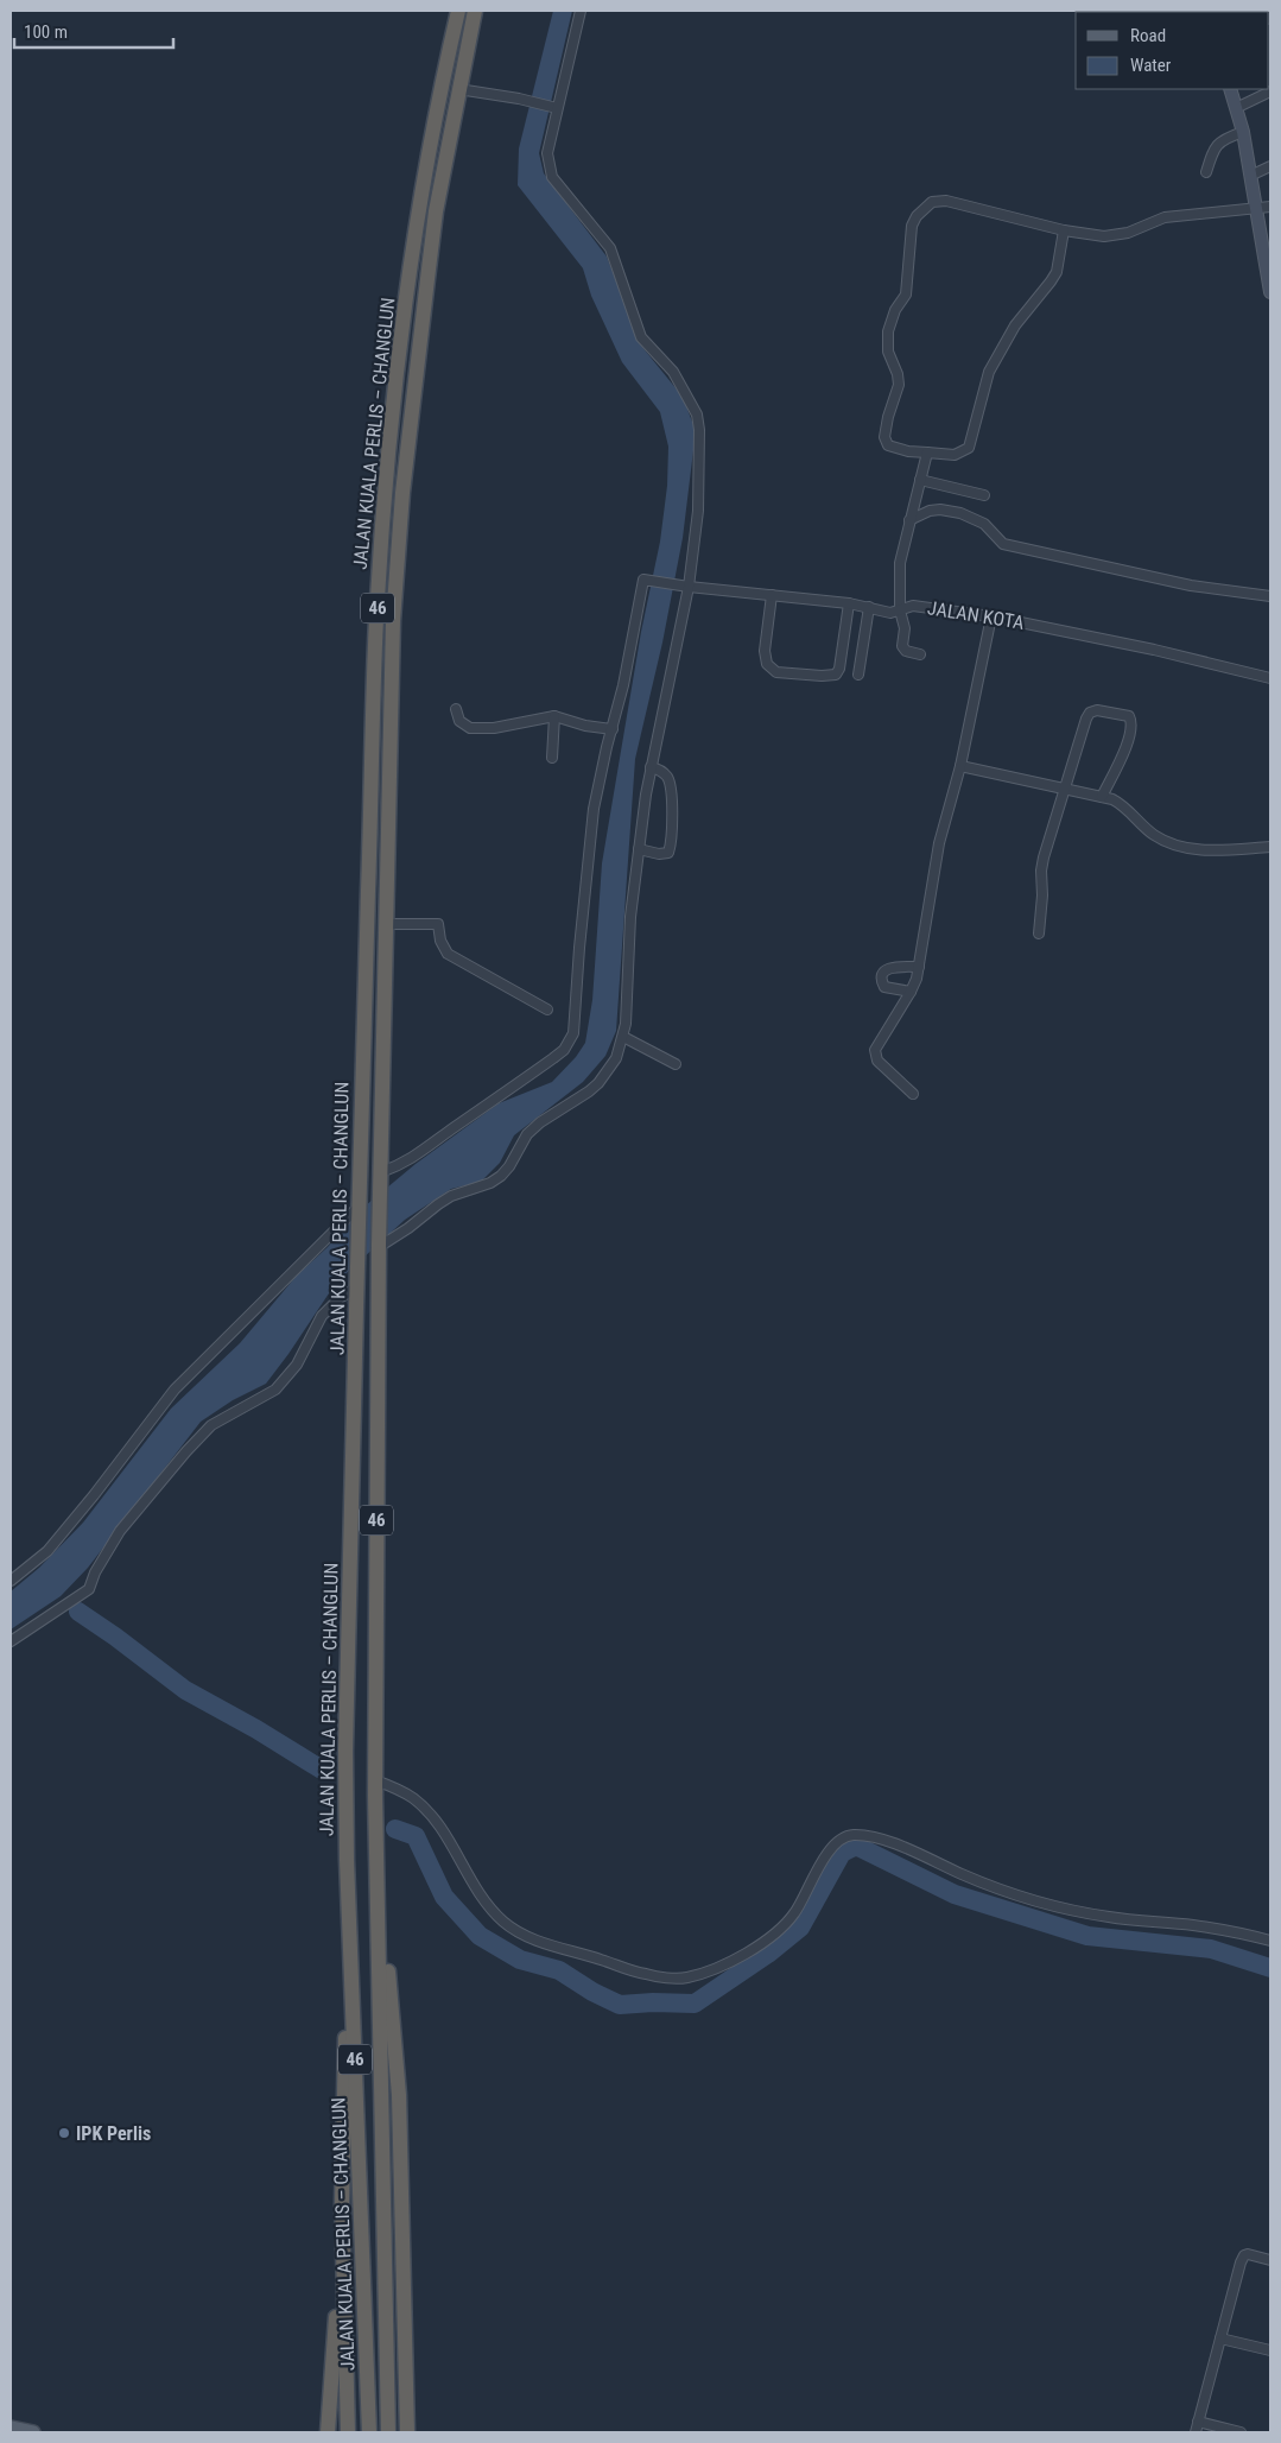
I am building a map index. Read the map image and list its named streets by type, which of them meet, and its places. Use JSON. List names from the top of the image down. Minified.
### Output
{"streets":{"highway":["JALAN KUALA PERLIS – CHANGLUN","46"],"street":["JALAN KOTA"]},"places":["IPK Perlis"],"legend":["Road","Water"],"scale_bar":"100 m"}
